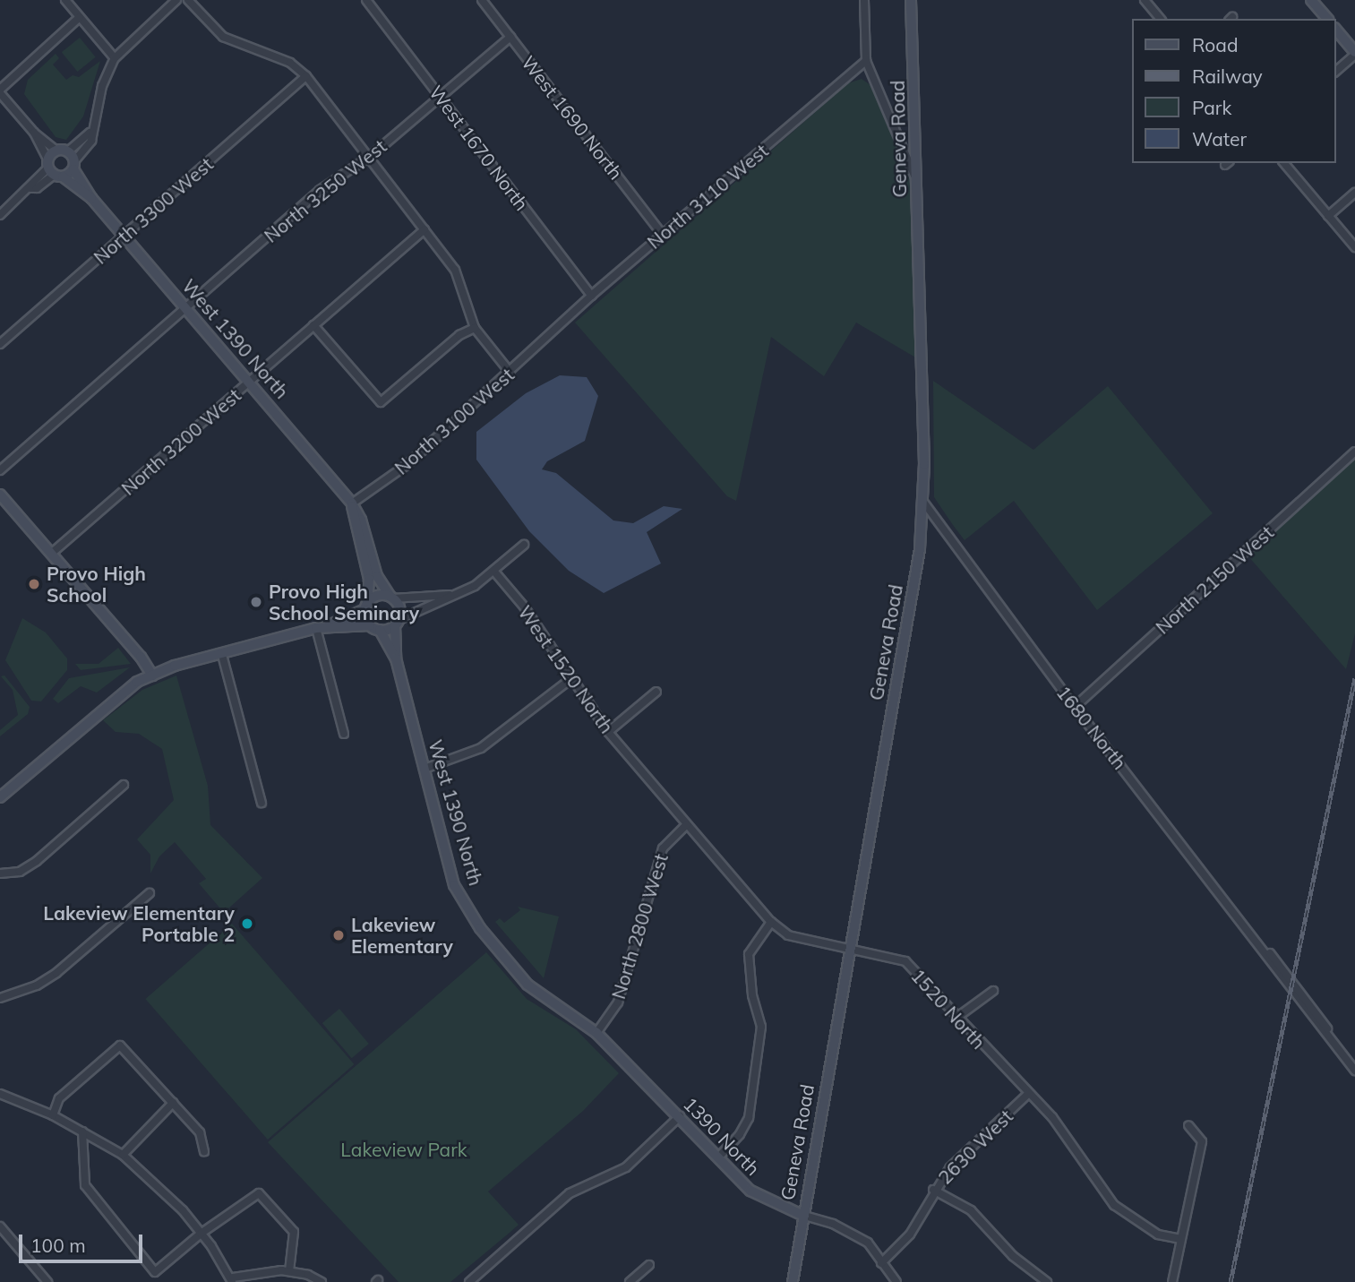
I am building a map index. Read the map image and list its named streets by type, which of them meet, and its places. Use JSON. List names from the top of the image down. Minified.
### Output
{"streets":{"street":["West 1690 North","Geneva Road","West 1670 North","North 3250 West","North 3110 West","North 3300 West","West 1390 North","North 3100 West","North 3200 West","North 2150 West","West 1520 North","1680 North","North 2800 West","1520 North","1390 North","2630 West"]},"crossings":[["West 1690 North","North 3250 West"],["West 1690 North","North 3110 West"],["Geneva Road","1680 North"],["Geneva Road","1520 North"],["Geneva Road","1390 North"],["West 1670 North","North 3250 West"],["West 1670 North","North 3110 West"],["North 3250 West","West 1390 North"],["North 3110 West","North 3100 West"],["North 3300 West","West 1390 North"],["West 1390 North","North 3100 West"],["West 1390 North","North 3200 West"],["West 1390 North","North 2800 West"],["West 1390 North","1390 North"],["North 2150 West","1680 North"],["West 1520 North","North 2800 West"],["West 1520 North","1520 North"],["North 2800 West","1520 North"],["North 2800 West","1390 North"],["1520 North","2630 West"],["1390 North","2630 West"]],"parks":["Lakeview Park"],"places":["Provo High School","Provo High School Seminary","Lakeview Elementary Portable 2","Lakeview Elementary"],"legend":["Road","Railway","Park","Water"],"scale_bar":"100 m"}
